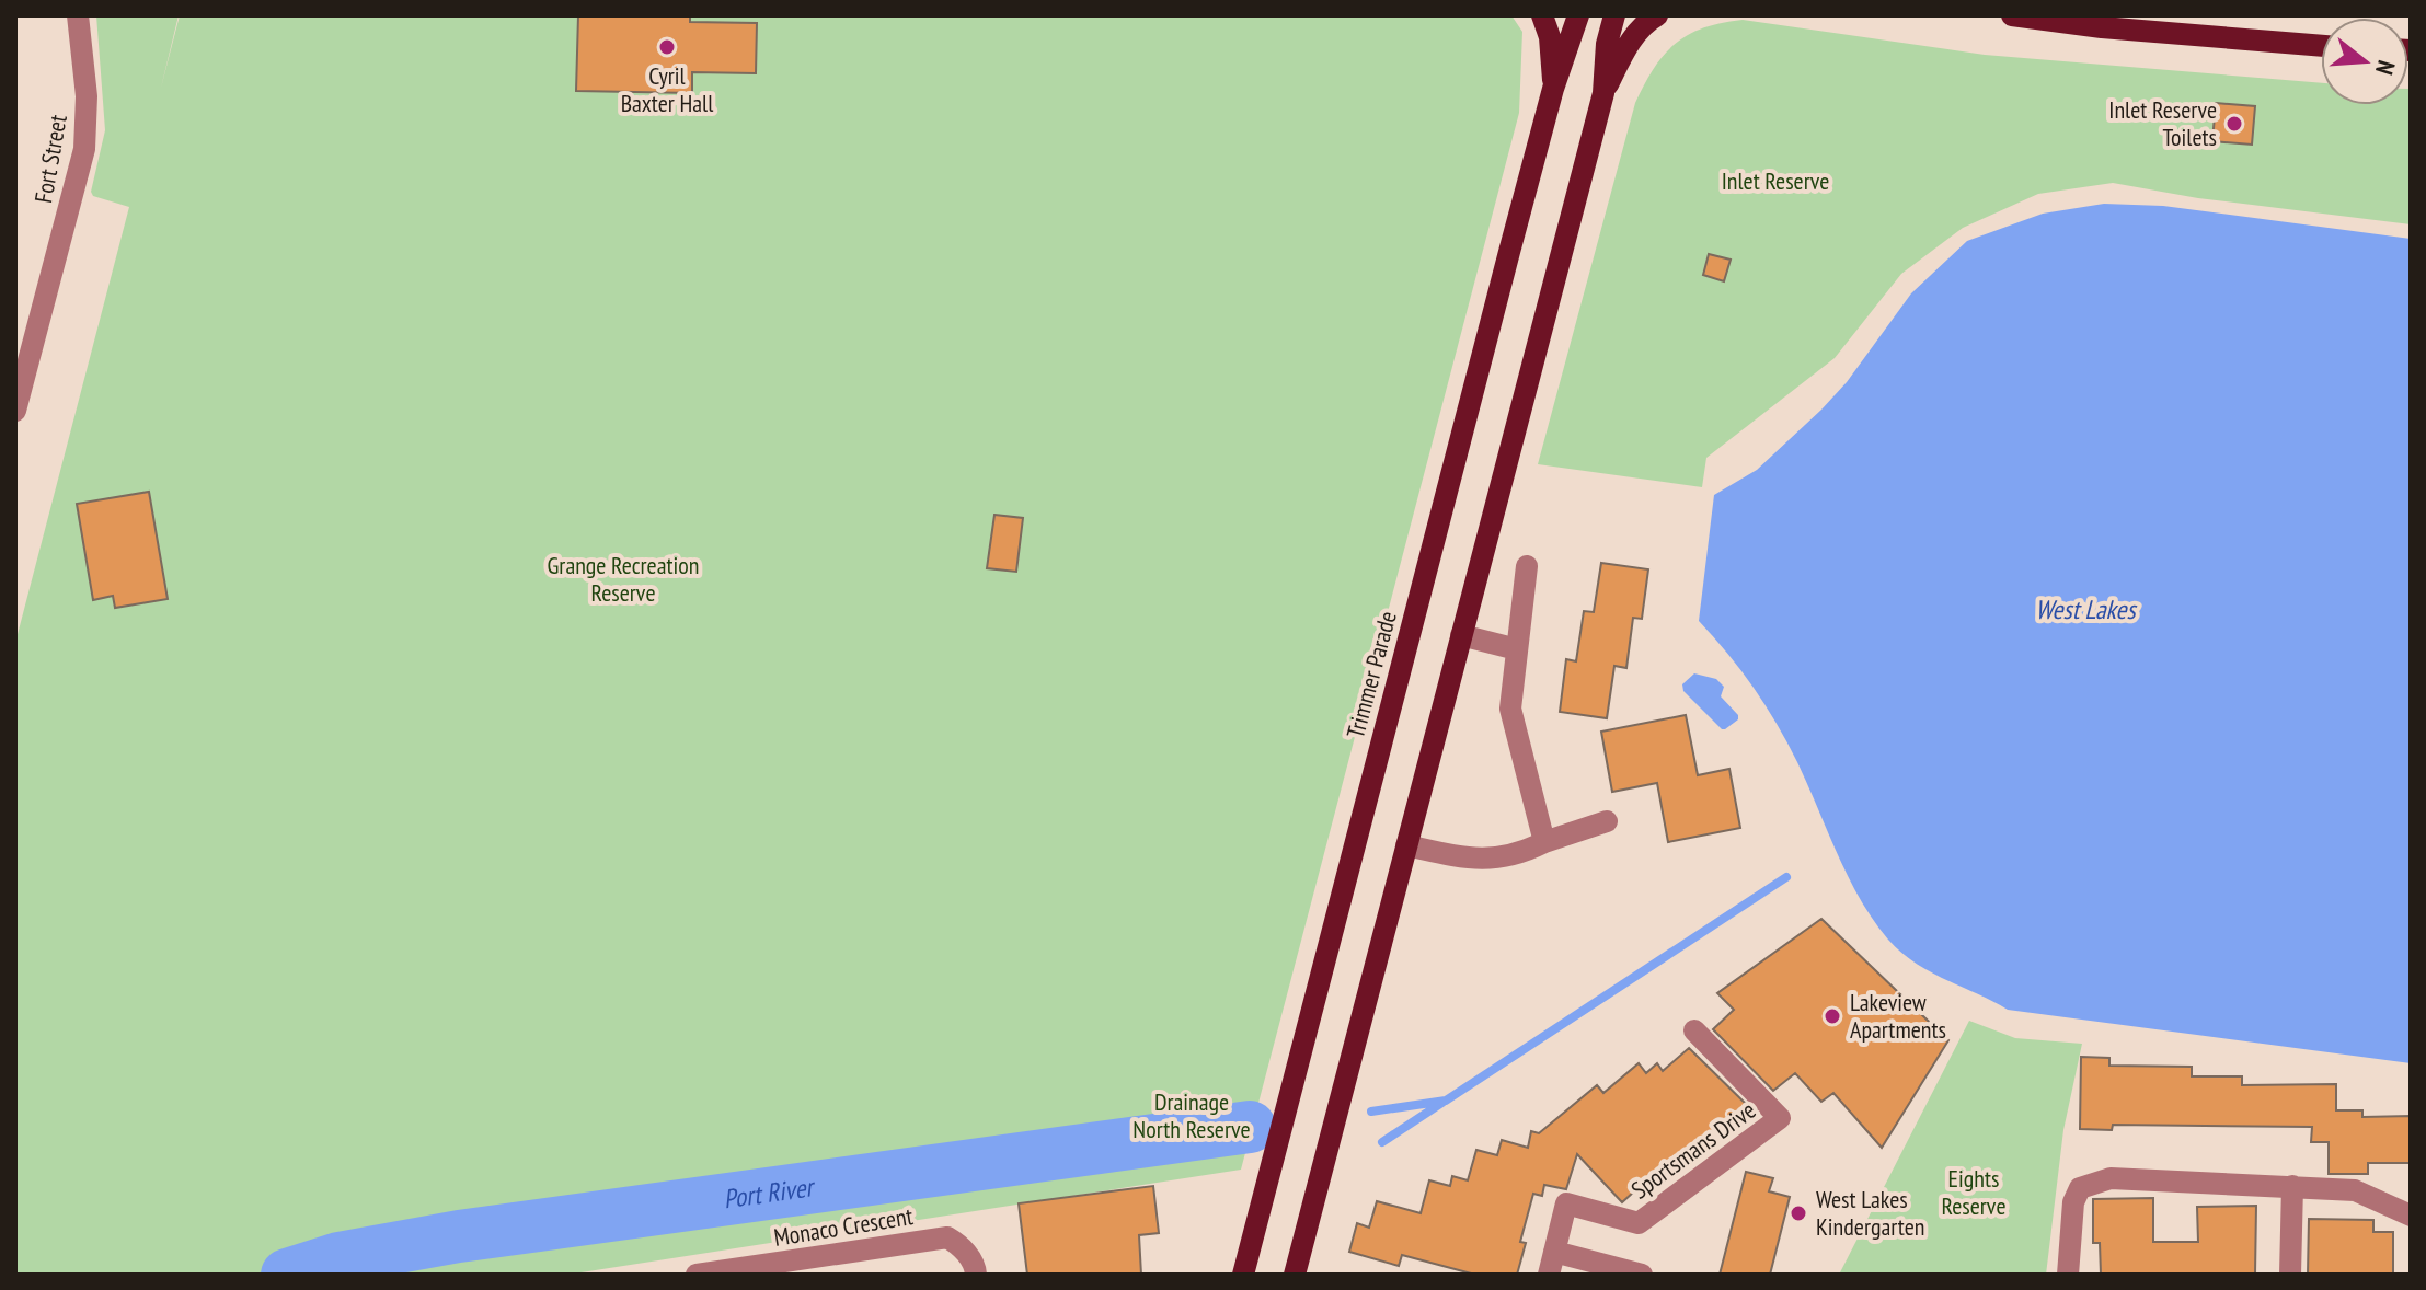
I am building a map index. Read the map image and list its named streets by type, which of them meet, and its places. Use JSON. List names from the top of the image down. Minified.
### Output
{"streets":{"main road":["Trimmer Parade"],"street":["Fort Street","Sportsmans Drive","Monaco Crescent"]},"water":["West Lakes","Port River"],"parks":["Inlet Reserve","Grange Recreation Reserve","Drainage North Reserve","Eights Reserve"],"places":["Cyril Baxter Hall","Inlet Reserve Toilets","Lakeview Apartments","West Lakes Kindergarten"],"north":"right"}
